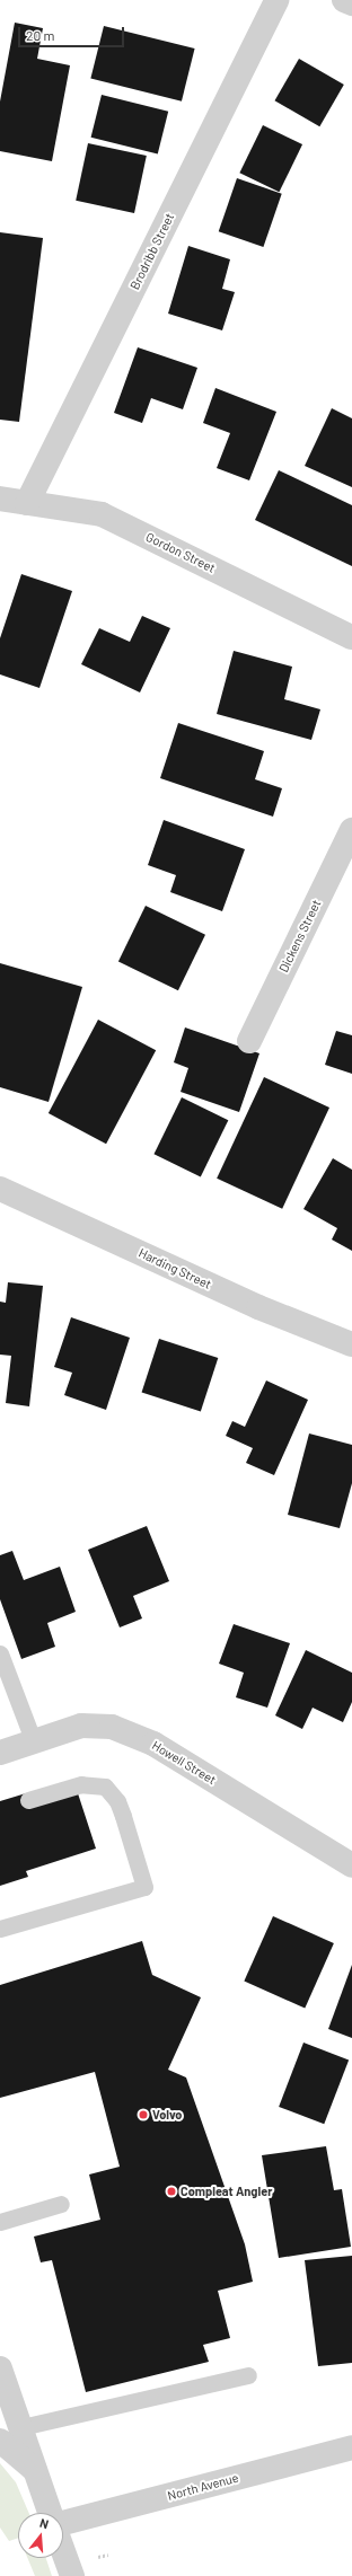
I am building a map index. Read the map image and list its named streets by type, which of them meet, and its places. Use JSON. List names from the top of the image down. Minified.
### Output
{"streets":{"street":["Brodribb Street","Gordon Street","Dickens Street","Harding Street","Howell Street","North Avenue"]},"crossings":[["Brodribb Street","Gordon Street"]],"places":["Volvo","Compleat Angler"],"scale_bar":"20 m","north":"top"}
